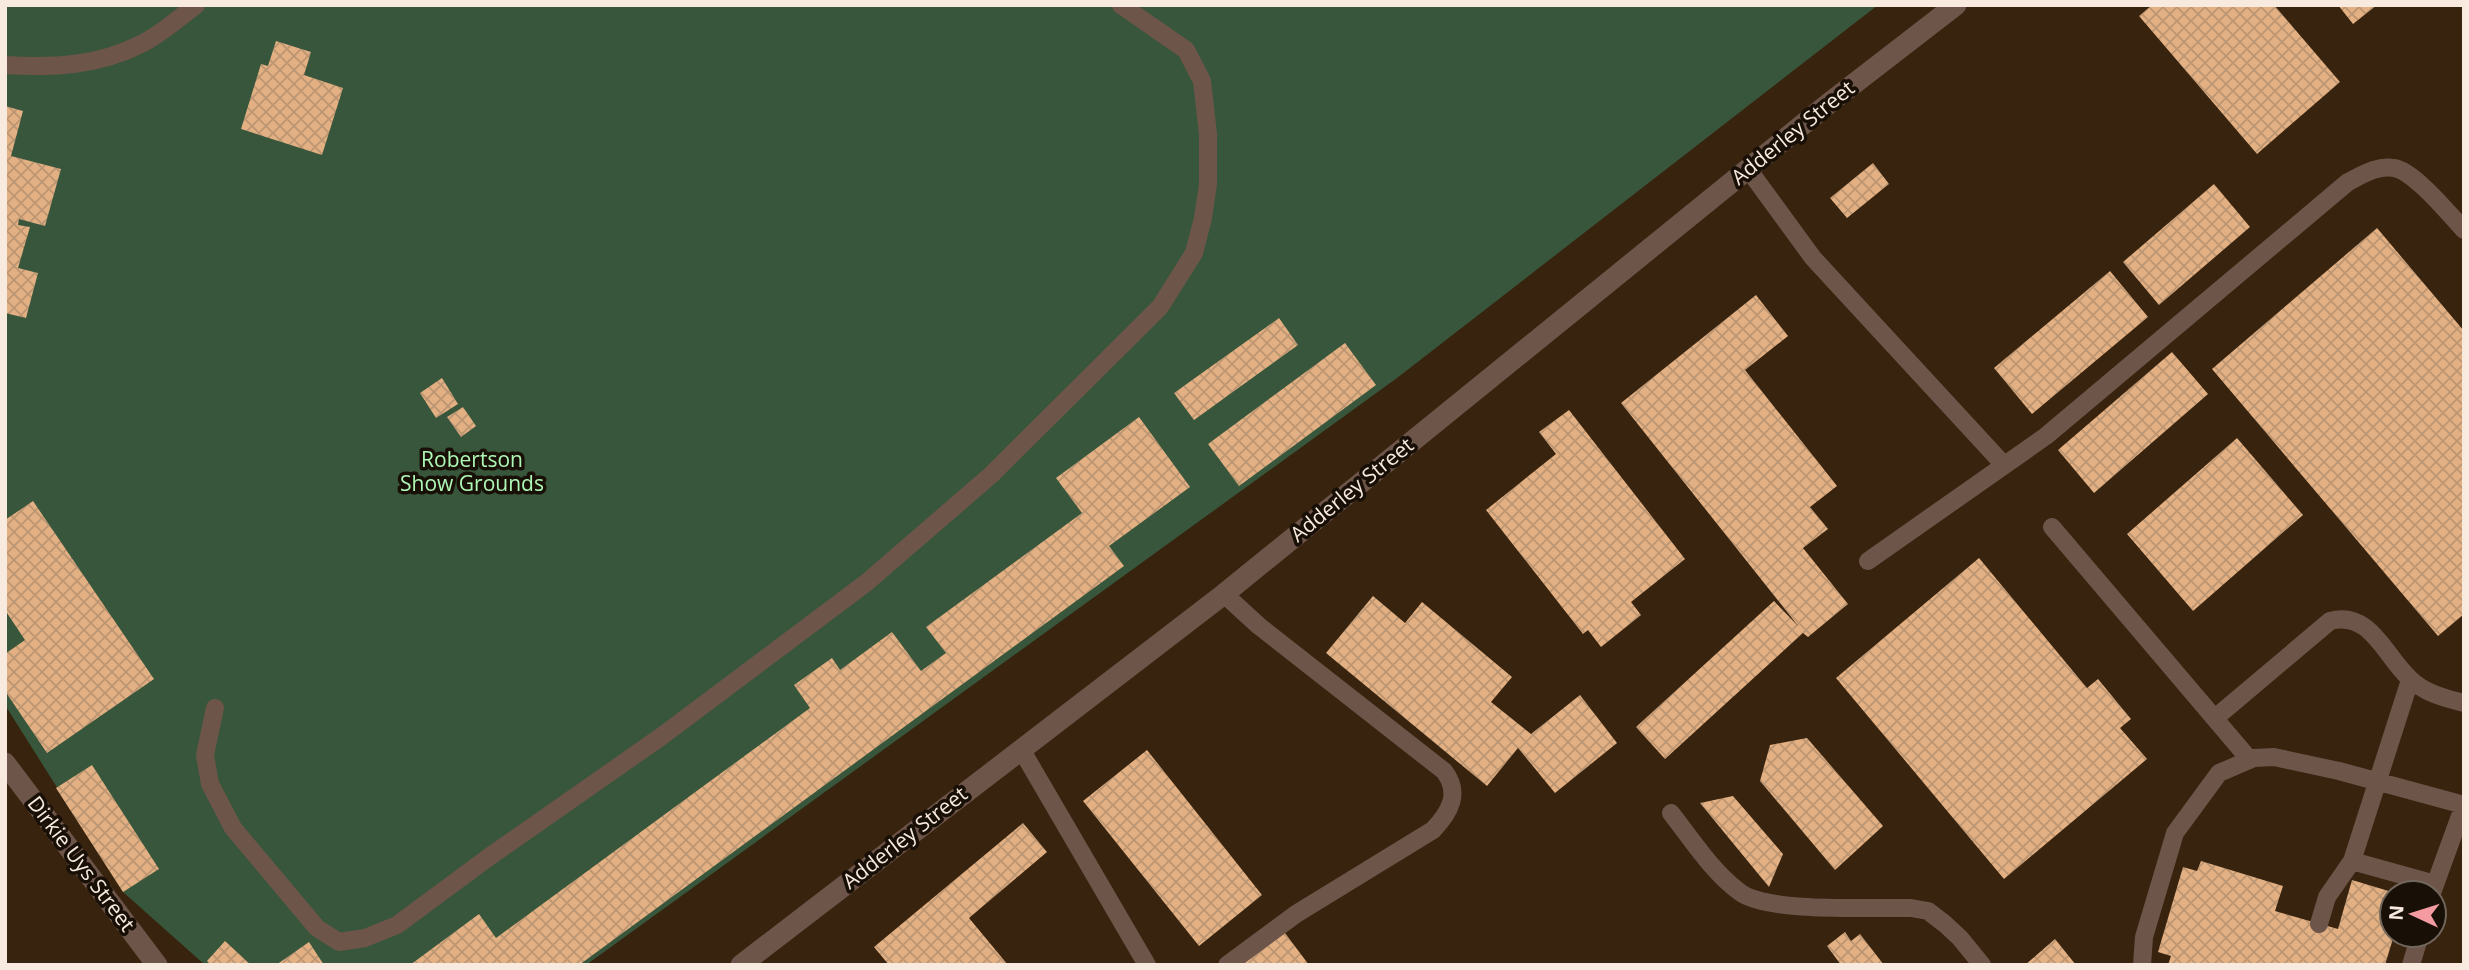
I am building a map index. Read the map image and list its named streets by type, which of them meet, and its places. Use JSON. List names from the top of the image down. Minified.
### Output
{"streets":{"street":["Adderley Street","Dirkie Uys Street"]},"parks":["Robertson Show Grounds"],"north":"left"}
